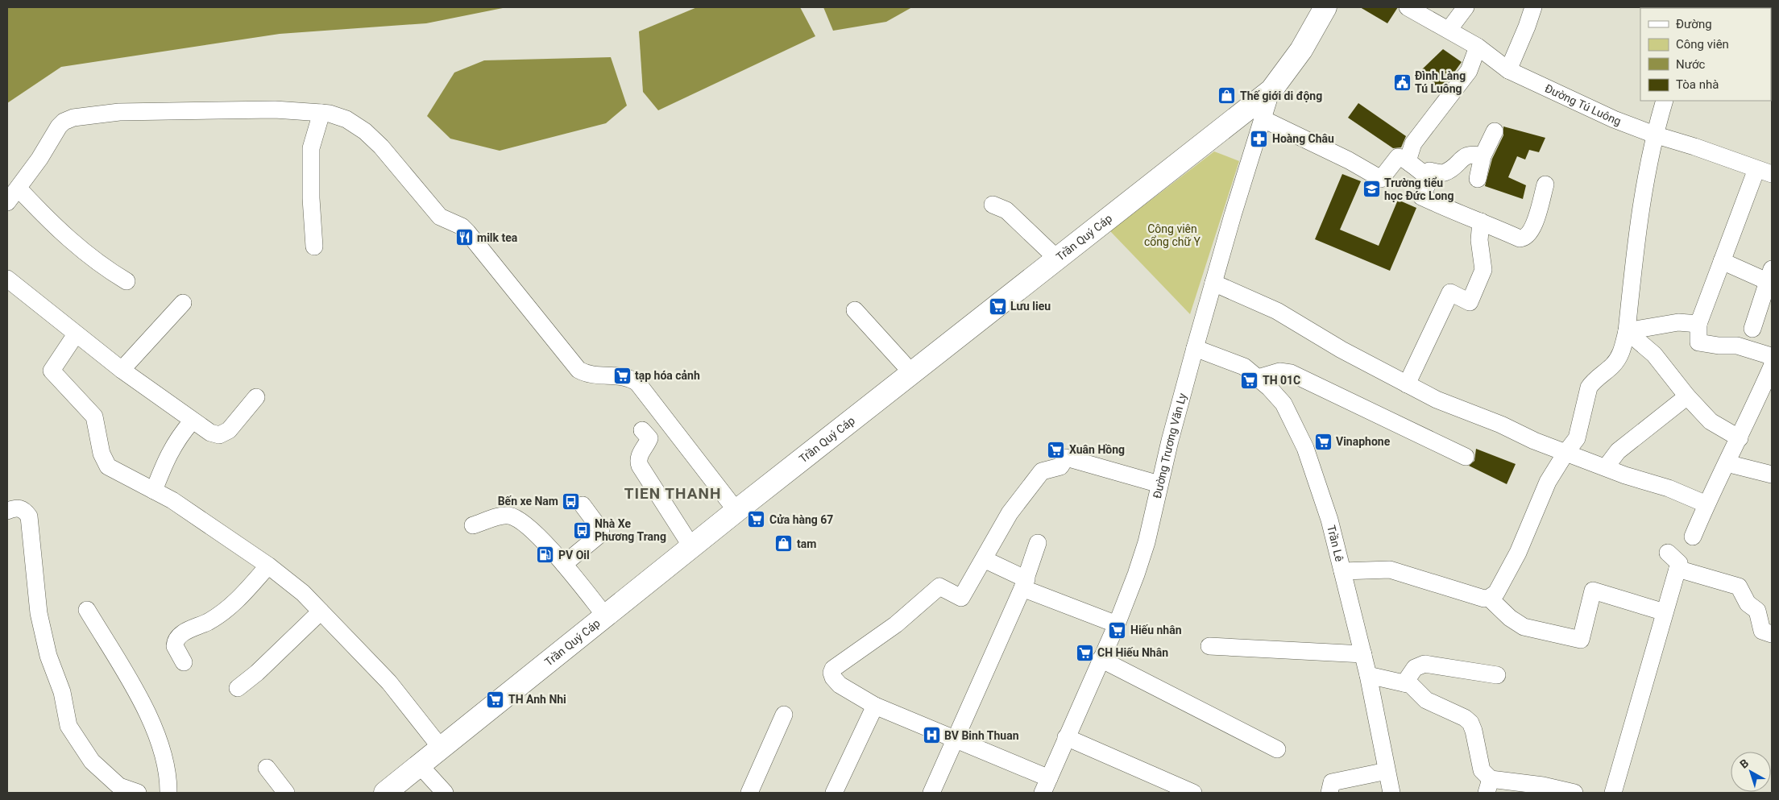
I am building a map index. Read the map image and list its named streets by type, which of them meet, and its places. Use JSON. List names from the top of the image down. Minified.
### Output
{"streets":{"main road":["Trần Quý Cáp"],"street":["Đường Tú Luông","Đường Trương Văn Ly","Trần Lê"]},"crossings":[["Trần Quý Cáp","Đường Trương Văn Ly"],["Đường Trương Văn Ly","Trần Lê"]],"districts":["TIEN THANH"],"parks":["Công viên cổng chữ Y"],"places":{"public building":["Đình Làng Tú Luông"],"shop":["Thế giới di động","tam"],"pharmacy":["Hoàng Châu"],"school or university":["Trường tiểu học Đức Long"],"restaurant":["milk tea"],"supermarket":["Lưu lieu","tạp hóa cảnh","TH 01C","Vinaphone","Xuân Hồng","Cửa hàng 67","Hiếu nhân","CH Hiếu Nhân","TH Anh Nhi"],"bus stop":["Bến xe Nam","Nhà Xe Phương Trang"],"fuel station":["PV Oil"],"hospital":["BV Binh Thuan"]},"legend":["Đường","Công viên","Nước","Tòa nhà"],"north":"top left"}
